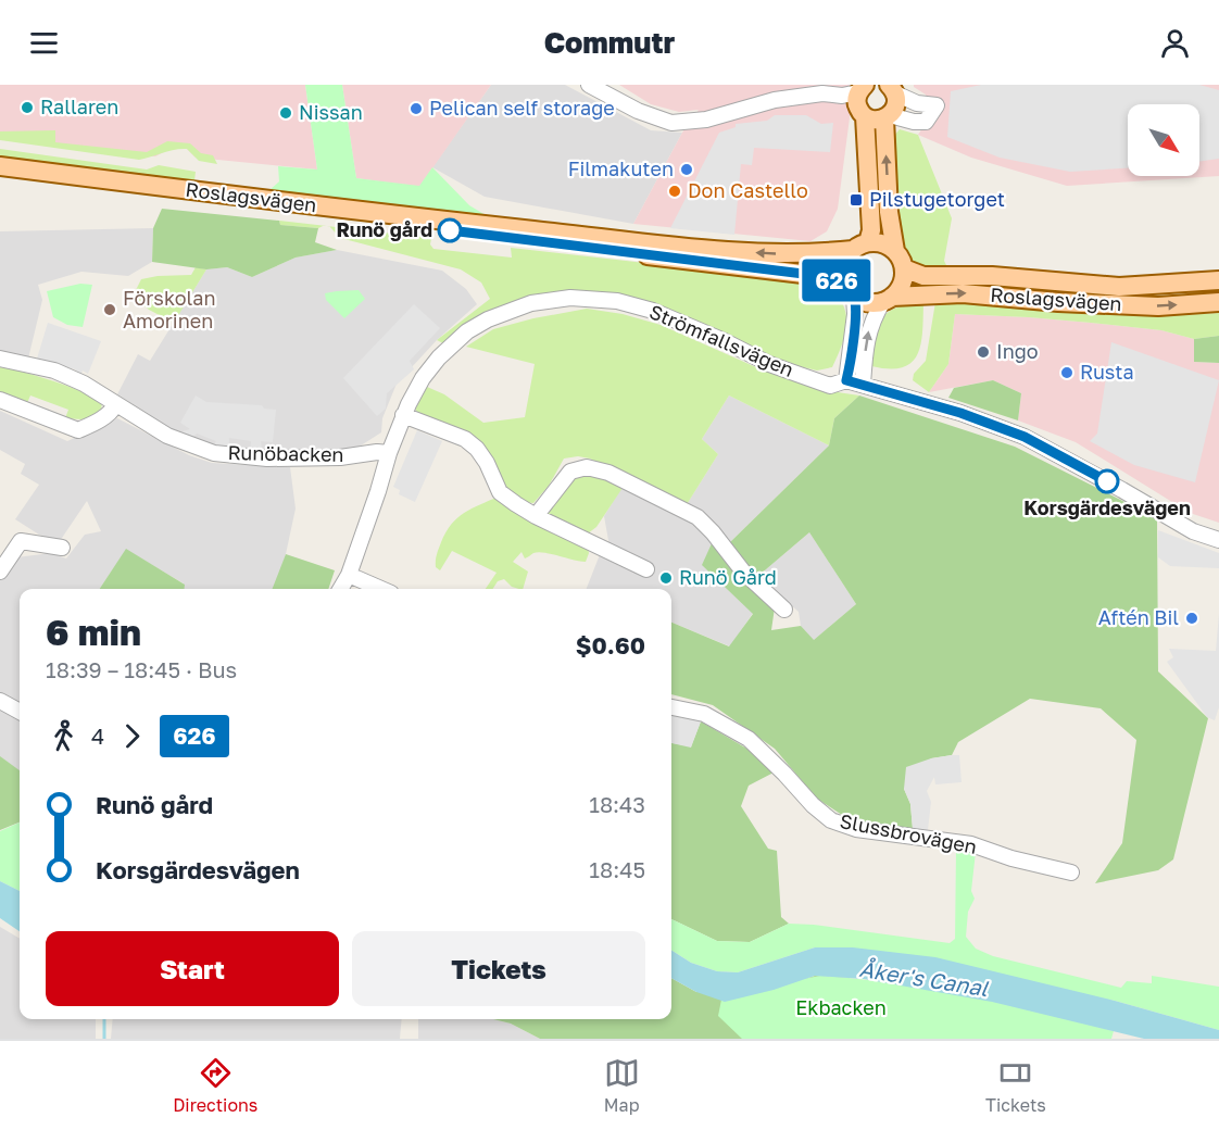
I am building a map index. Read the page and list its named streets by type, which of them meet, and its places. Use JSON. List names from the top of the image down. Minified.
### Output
{"streets":{"main road":["Roslagsvägen"],"street":["Strömfallsvägen","Runöbacken","Slussbrovägen"]},"crossings":[["Strömfallsvägen","Runöbacken"]],"water":["Åker's Canal"],"parks":["Ekbacken"],"places":{"other":["Rallaren","Pelican self storage","Nissan","Filmakuten","Don Castello","Runö gård","Förskolan Amorinen","Ingo","Rusta","Korsgärdesvägen","Runö Gård","Aftén Bil"],"transit":["Pilstugetorget"]},"lines":["bus line 626"],"north":"bottom right","page":{"header":"Commutr","on_map":"626","heading":["6 min","18:39 – 18:45 · Bus","$0.60"],"legs":["4","626"],"list":[{"name":"Runö gård","value":"18:43"},{"name":"Korsgärdesvägen","value":"18:45"}],"buttons":["Start","Tickets"],"tabs":["Directions","Map","Tickets"]}}
